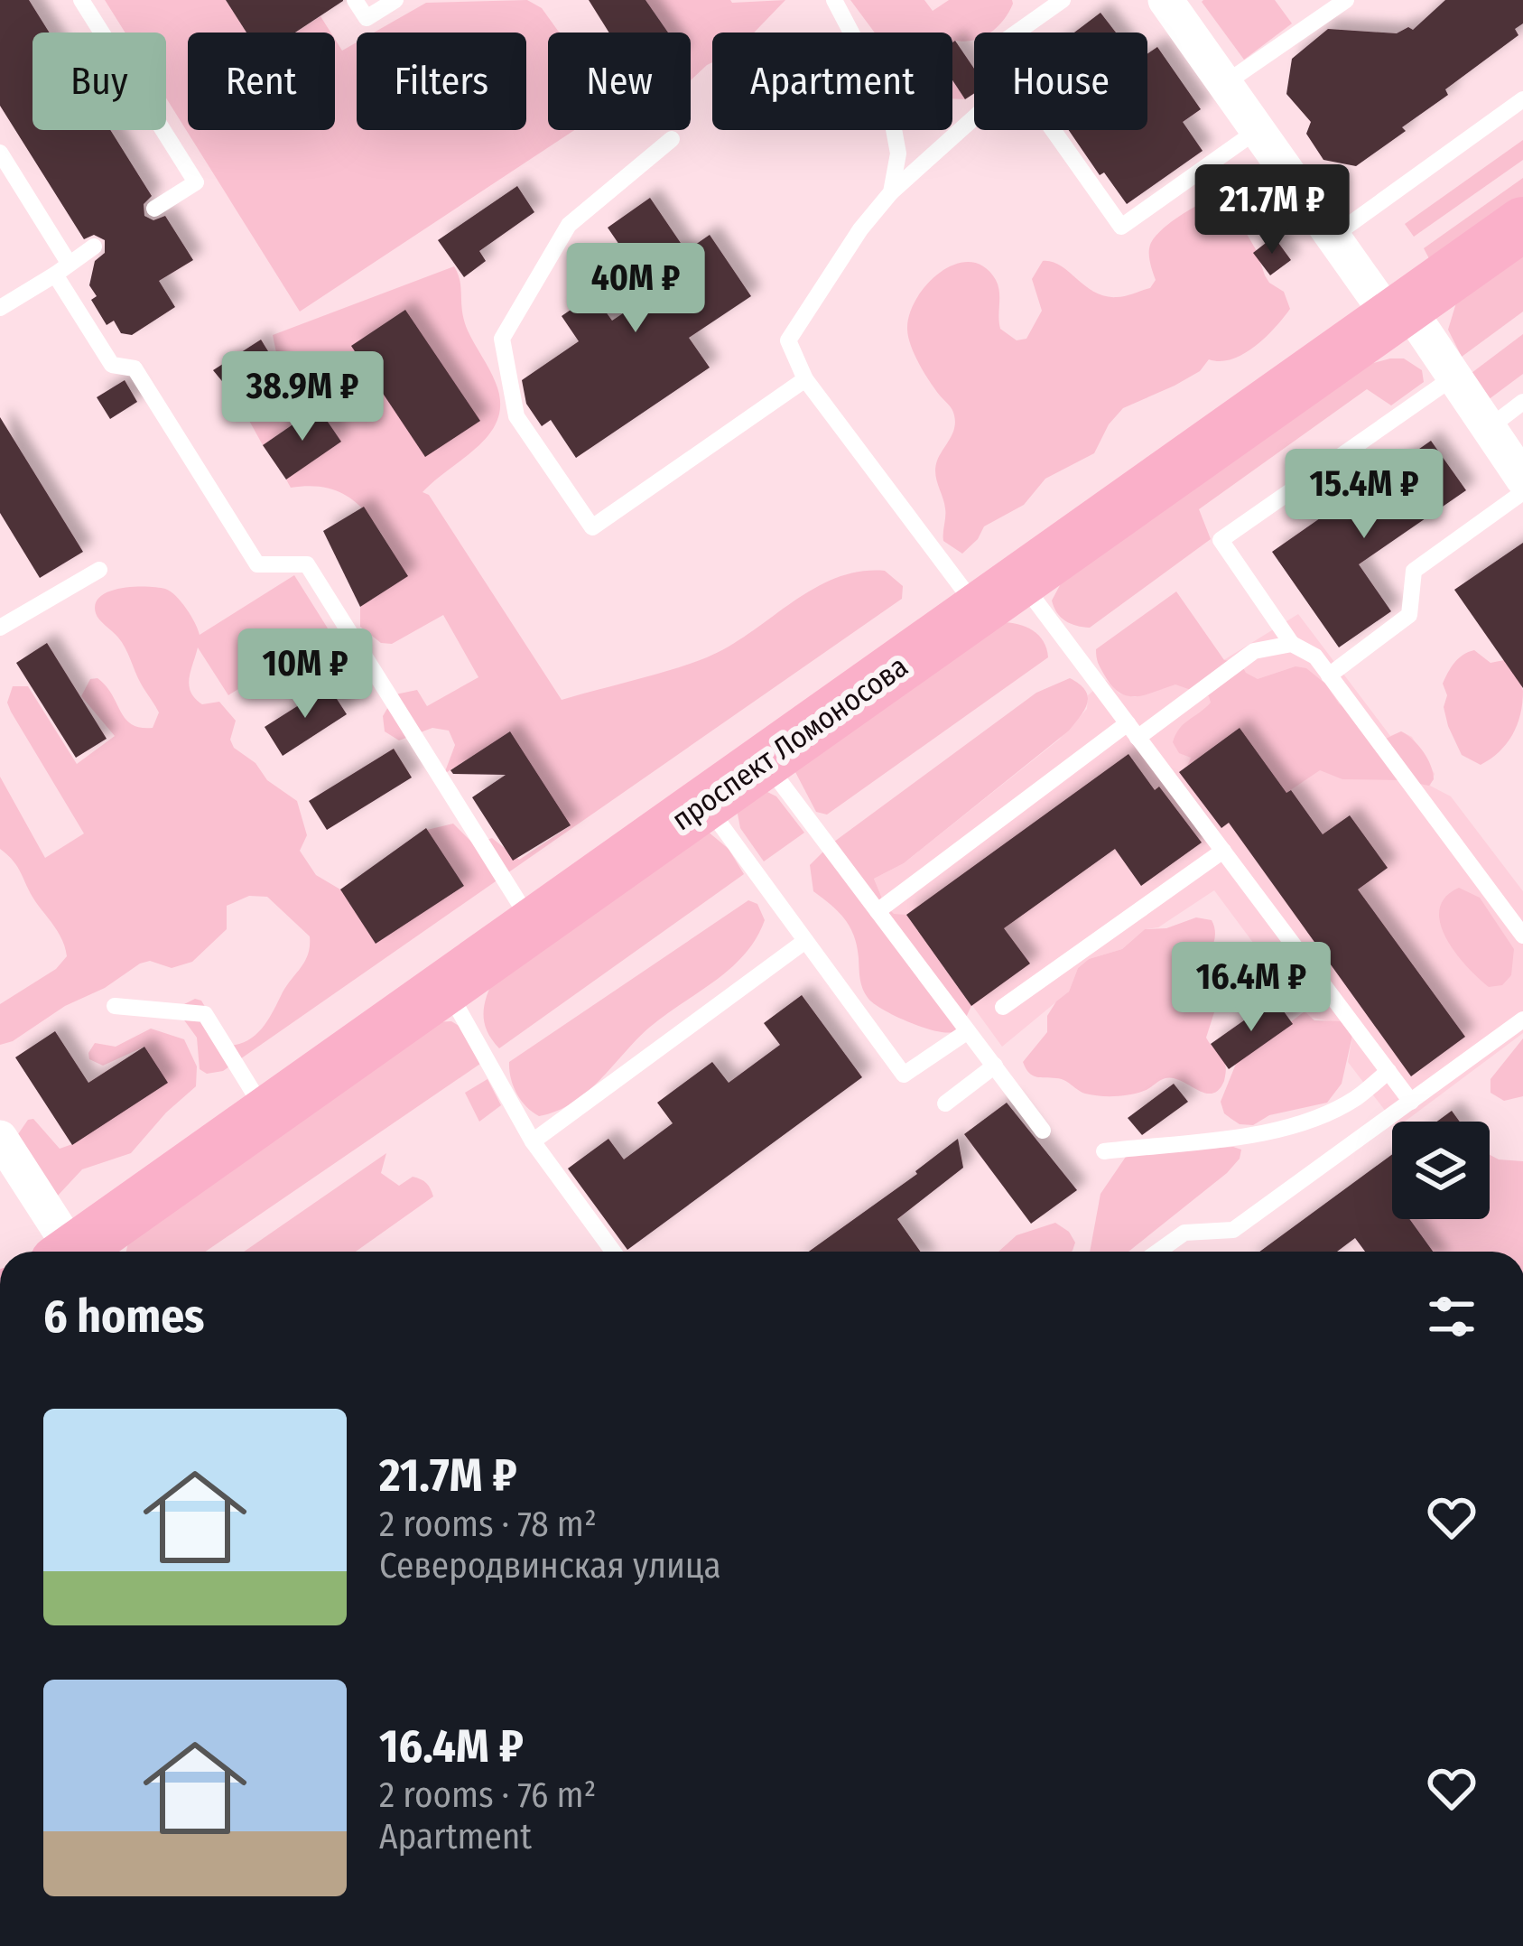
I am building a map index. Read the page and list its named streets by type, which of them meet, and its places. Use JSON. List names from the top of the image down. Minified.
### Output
{"streets":{"main road":["проспект Ломоносова"]},"page":{"chip":["Buy","Rent","Filters","New","Apartment","House"],"price":["21.7M ₽","40M ₽","38.9M ₽","15.4M ₽","10M ₽","16.4M ₽"],"heading":"6 homes","list":[{"name":"21.7M ₽","note":"2 rooms · 78 m² · Северодвинская улица"},{"name":"16.4M ₽","note":"2 rooms · 76 m² · Apartment"}]}}
